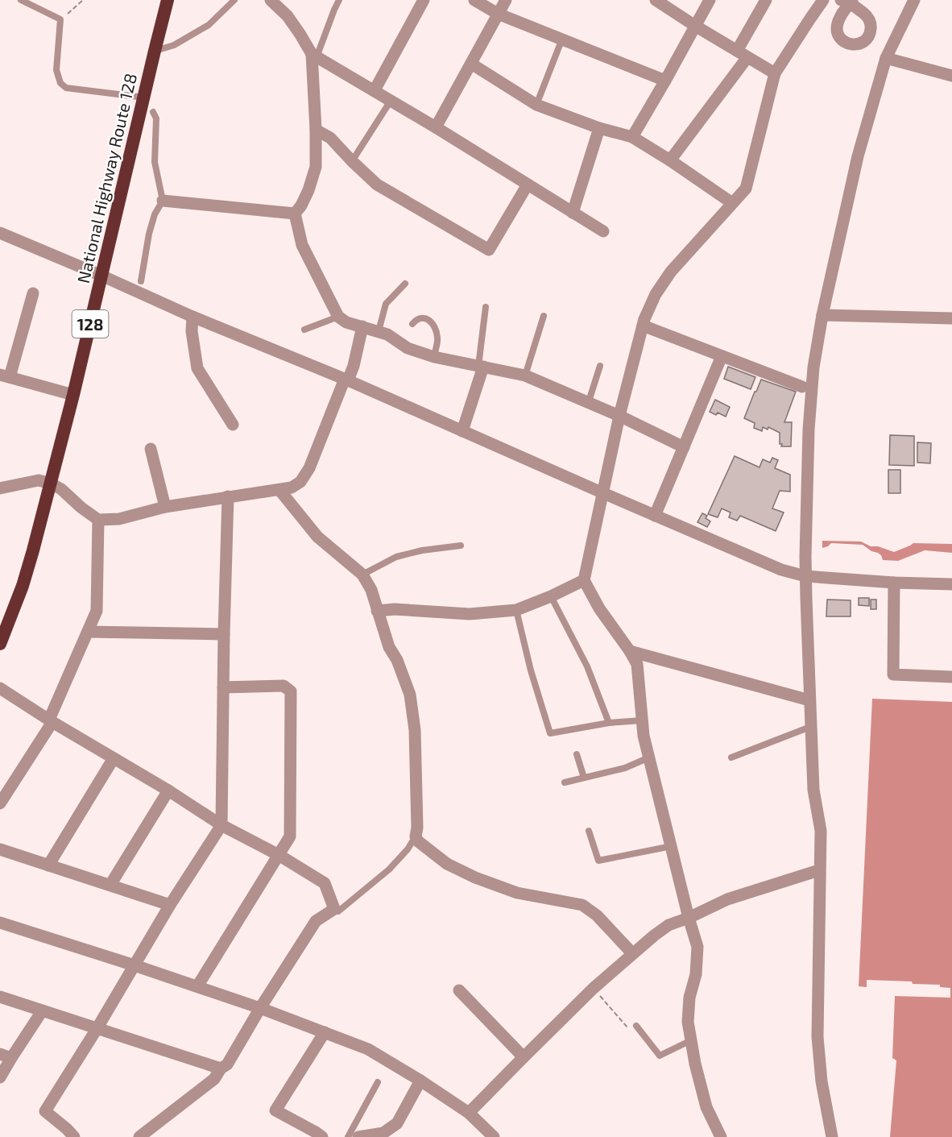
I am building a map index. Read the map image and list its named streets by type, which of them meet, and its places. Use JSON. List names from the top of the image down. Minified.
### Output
{"streets":{"highway":["National Highway Route 128","128"]}}
